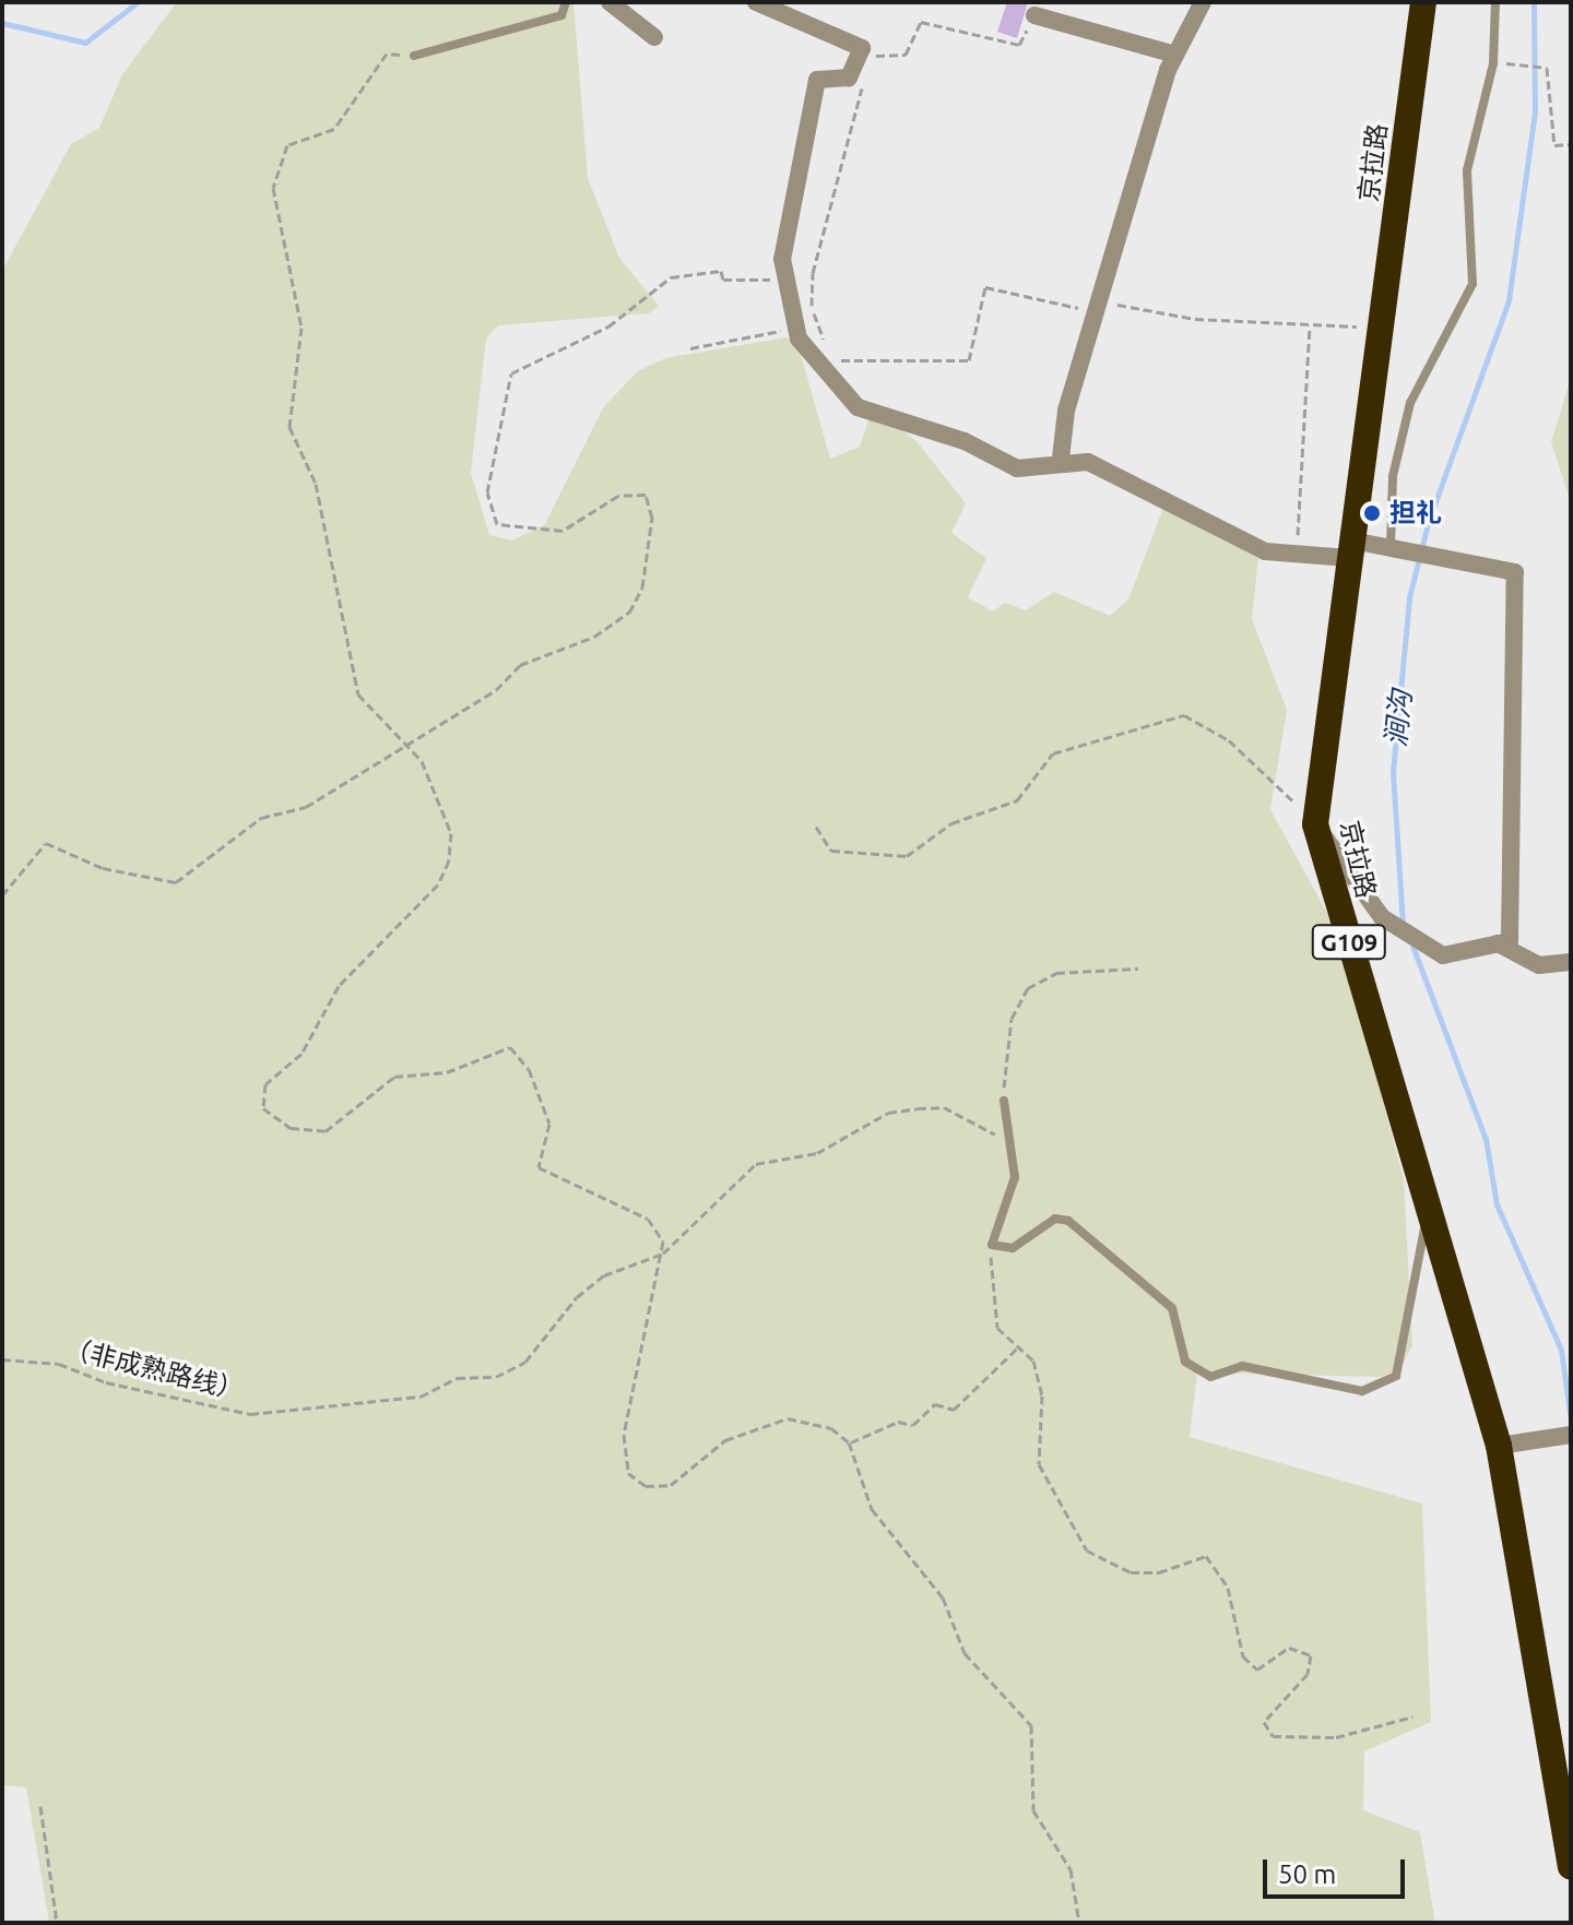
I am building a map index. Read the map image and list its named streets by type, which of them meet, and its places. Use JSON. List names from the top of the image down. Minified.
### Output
{"streets":{"highway":["京拉路","G109"],"path":["（非成熟路线）"]},"water":["涧沟"],"places":["担礼"],"scale_bar":"50 m"}
